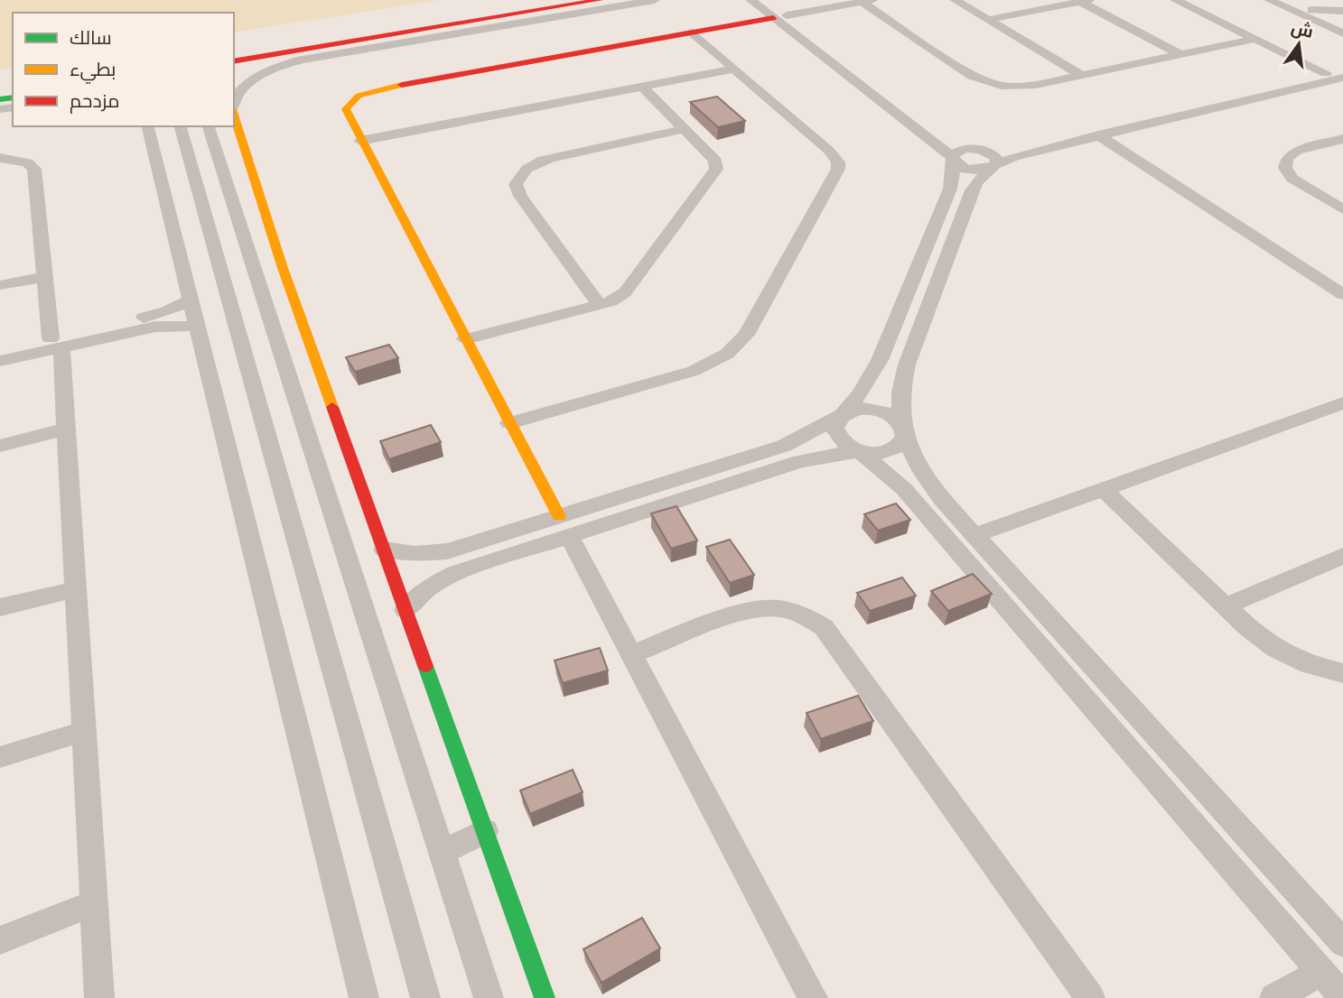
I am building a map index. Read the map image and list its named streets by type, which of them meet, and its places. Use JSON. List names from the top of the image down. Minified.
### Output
{"legend":["سالك","بطيء","مزدحم"],"north":"top"}
